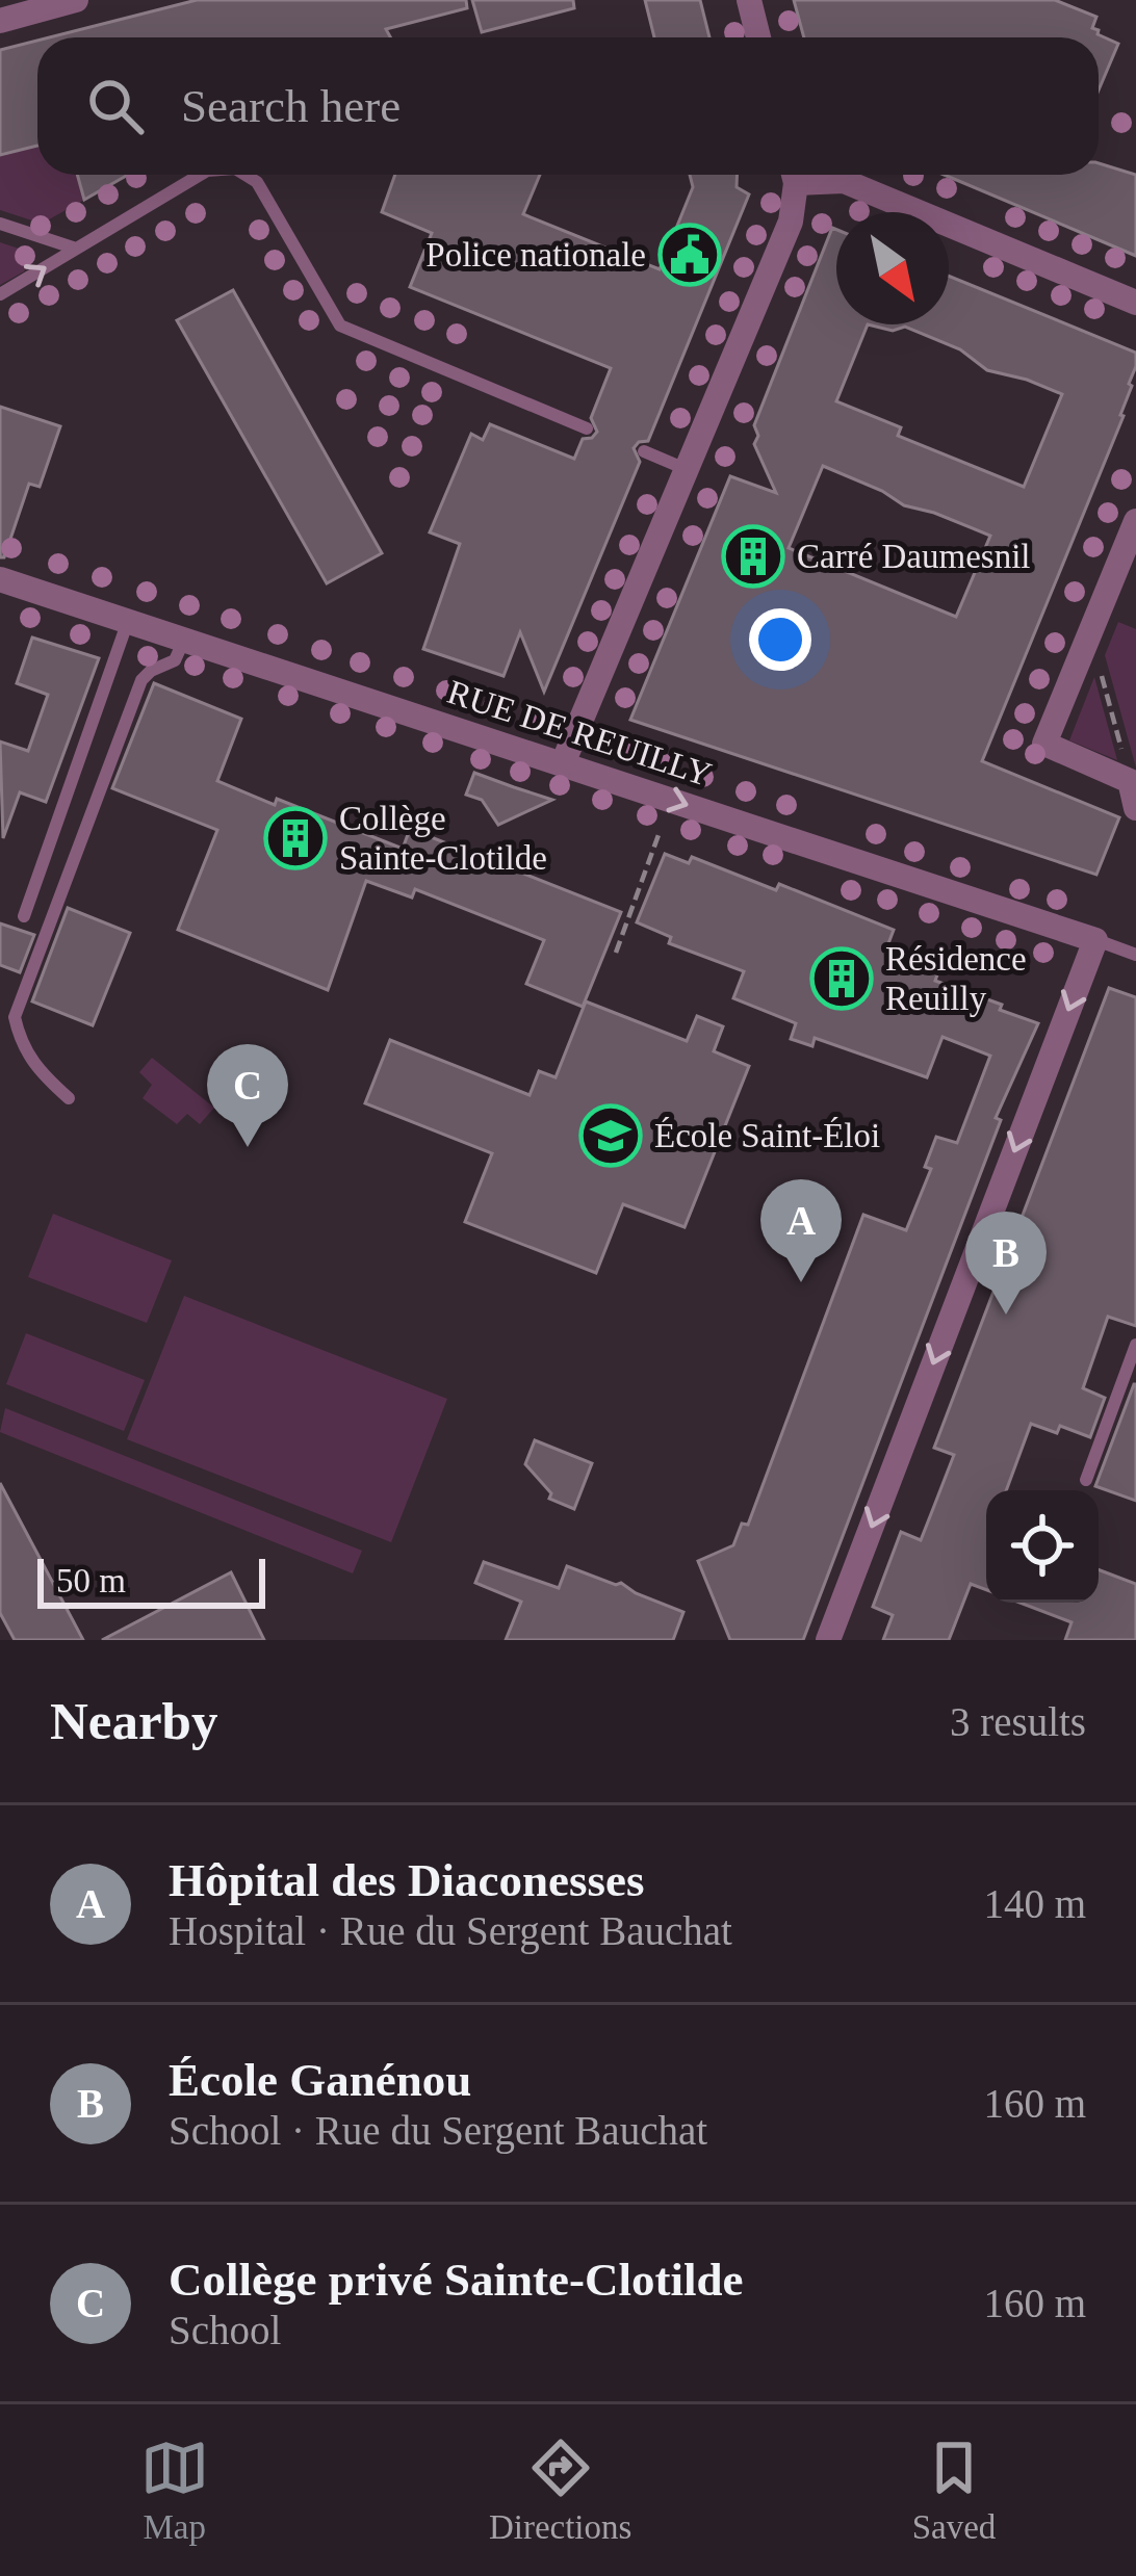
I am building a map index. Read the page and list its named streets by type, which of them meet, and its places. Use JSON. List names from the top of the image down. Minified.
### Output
{"streets":{"street":["RUE DE REUILLY"]},"one_way":["RUE DE REUILLY"],"places":{"public building":["Police nationale"],"building":["Carré Daumesnil","Collège Sainte-Clotilde","Résidence Reuilly"],"school or university":["École Saint-Éloi"]},"scale_bar":"50 m","north":"bottom right","page":{"search":"Search here","pins":["C","A","B"],"scale":"50 m","heading":["Nearby","3 results"],"list":[{"mark":"A","name":"Hôpital des Diaconesses","note":"Hospital · Rue du Sergent Bauchat","value":"140 m"},{"mark":"B","name":"École Ganénou","note":"School · Rue du Sergent Bauchat","value":"160 m"},{"mark":"C","name":"Collège privé Sainte-Clotilde","note":"School","value":"160 m"}],"nav":["Map","Directions","Saved"]}}
